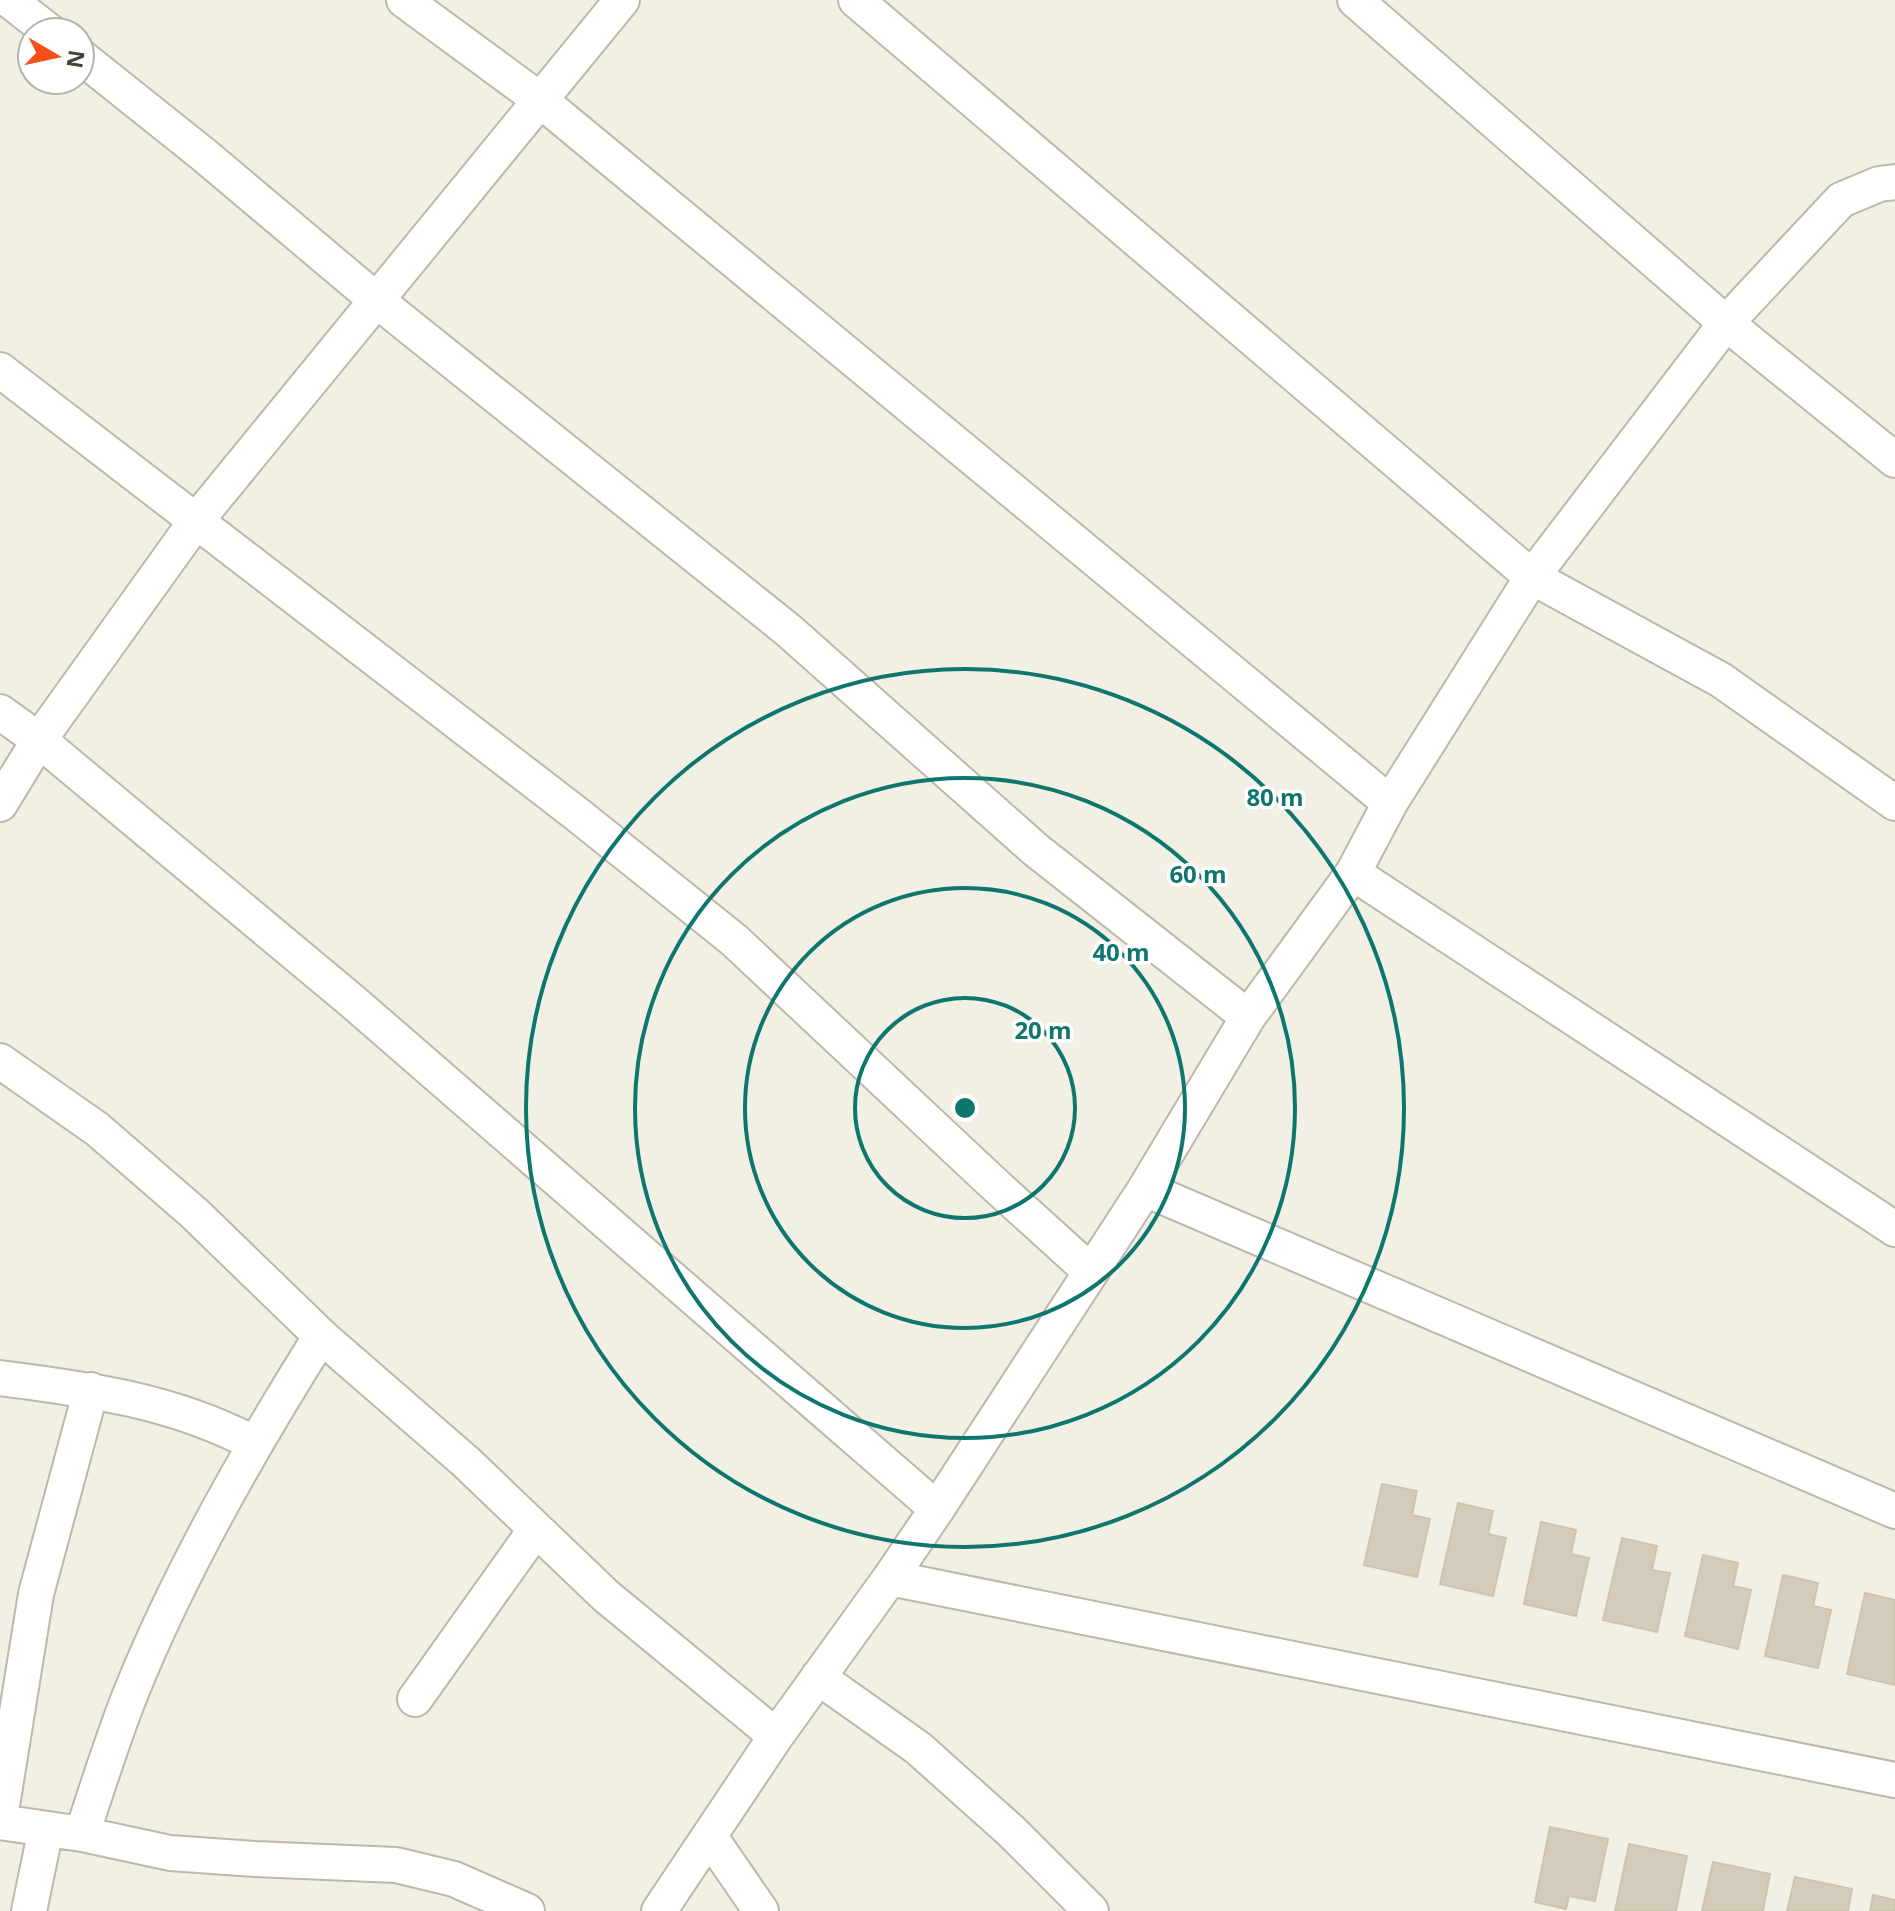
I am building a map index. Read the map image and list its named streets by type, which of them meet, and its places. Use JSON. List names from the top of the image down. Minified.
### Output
{"north":"right","rings":["80 m","60 m","40 m","20 m"]}
